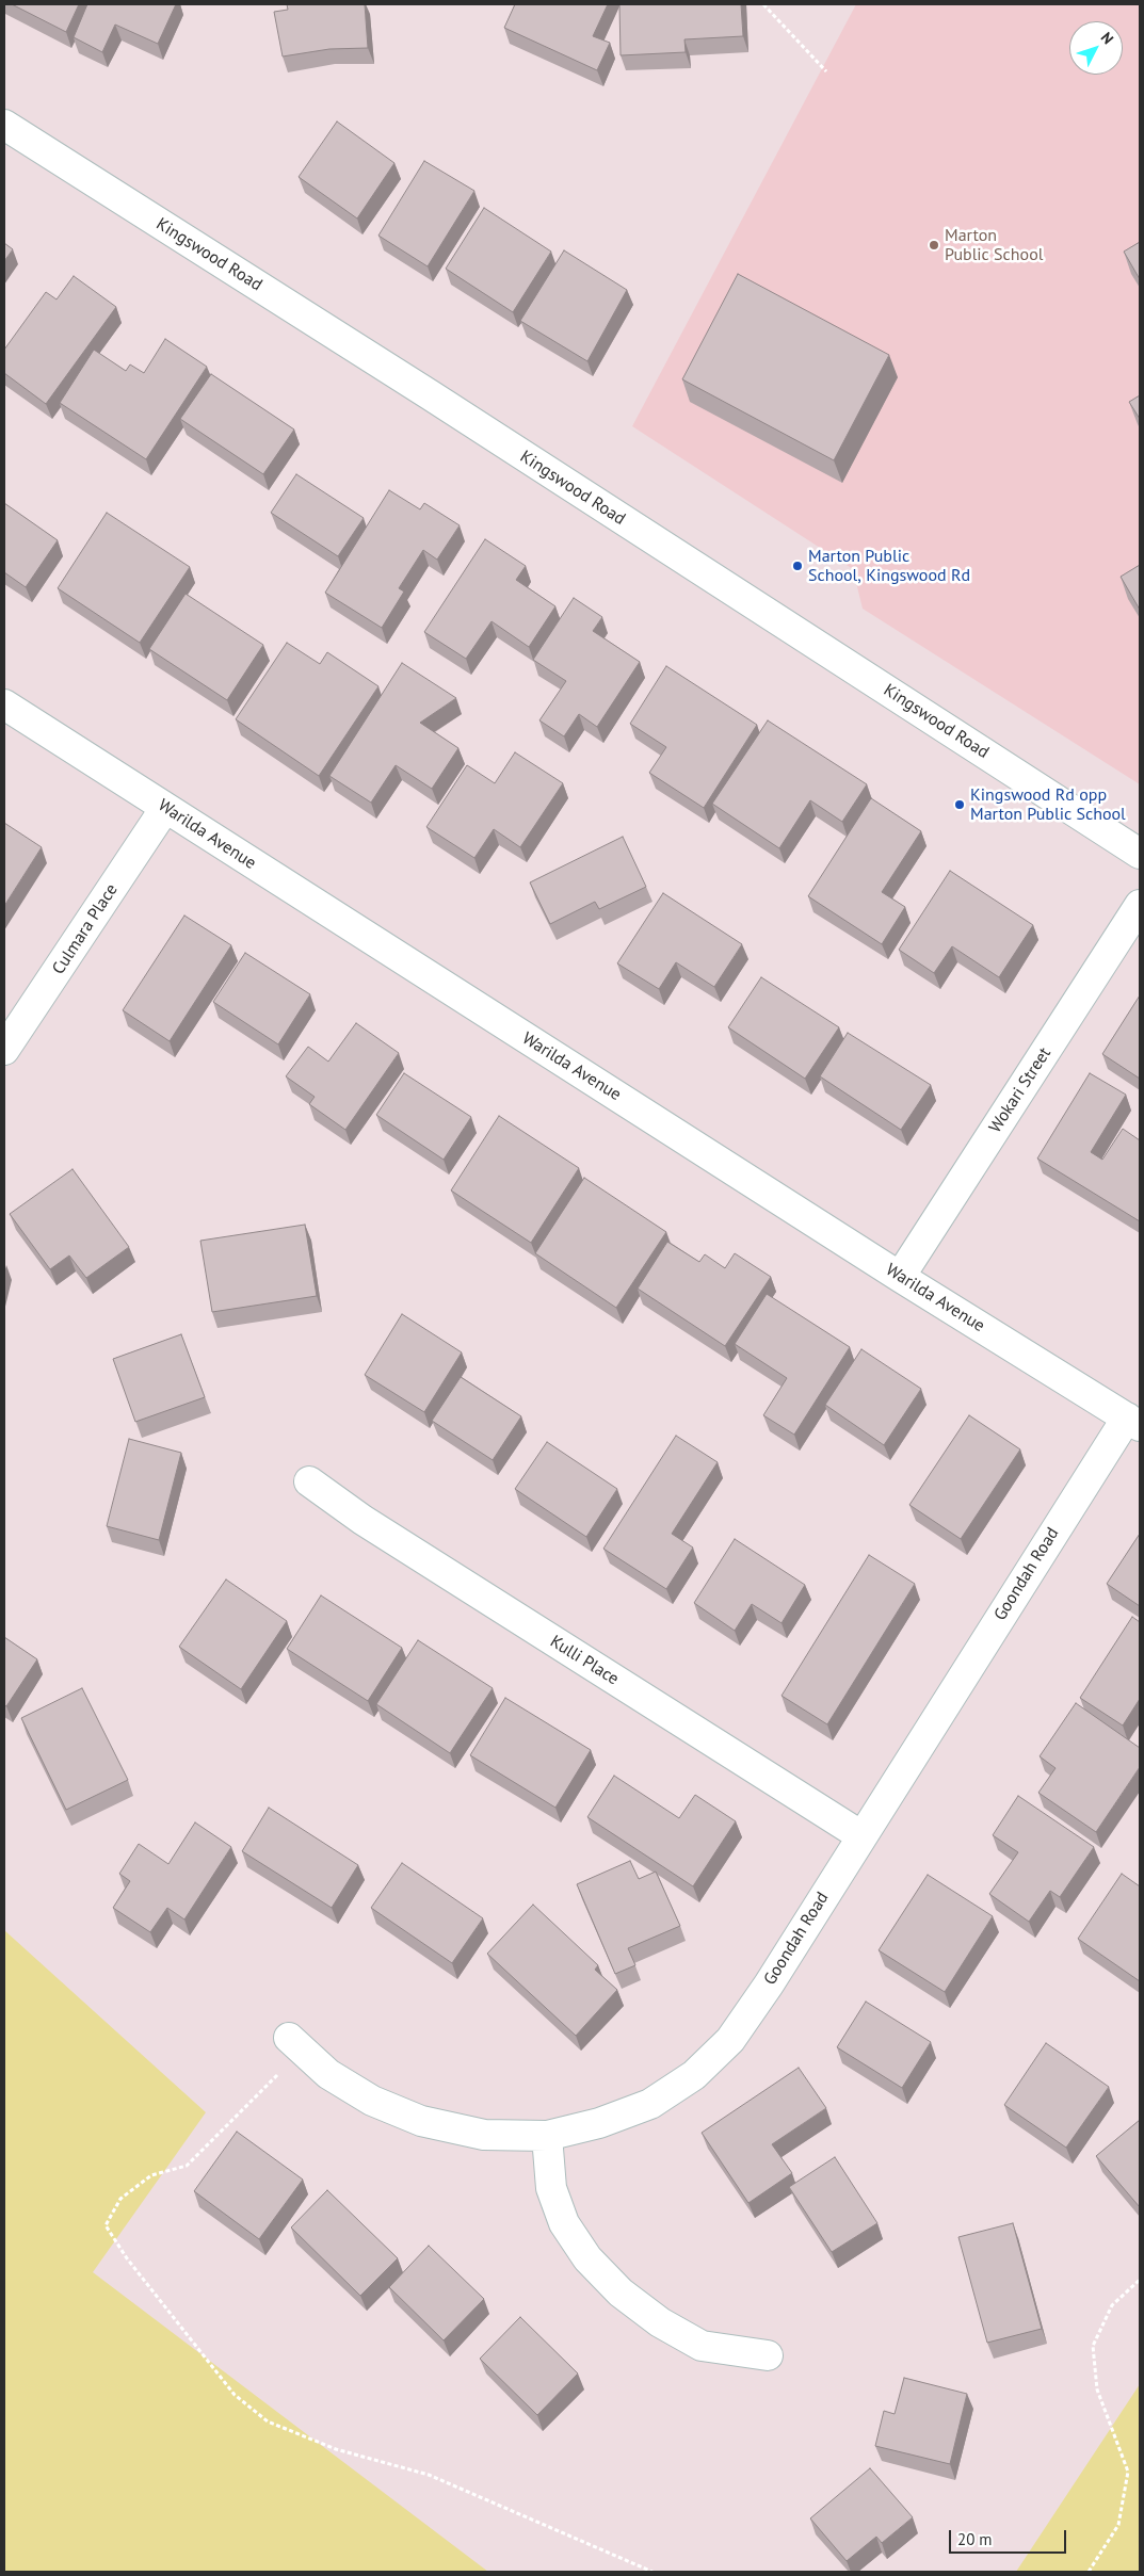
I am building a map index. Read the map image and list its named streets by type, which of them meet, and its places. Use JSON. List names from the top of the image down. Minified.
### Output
{"streets":{"street":["Kingswood Road","Warilda Avenue","Culmara Place","Wokari Street","Goondah Road","Kulli Place"]},"crossings":[["Warilda Avenue","Culmara Place"],["Warilda Avenue","Wokari Street"],["Warilda Avenue","Goondah Road"],["Goondah Road","Kulli Place"]],"places":["Marton Public School","Marton Public School, Kingswood Rd","Kingswood Rd opp Marton Public School"],"scale_bar":"20 m","north":"top right"}
